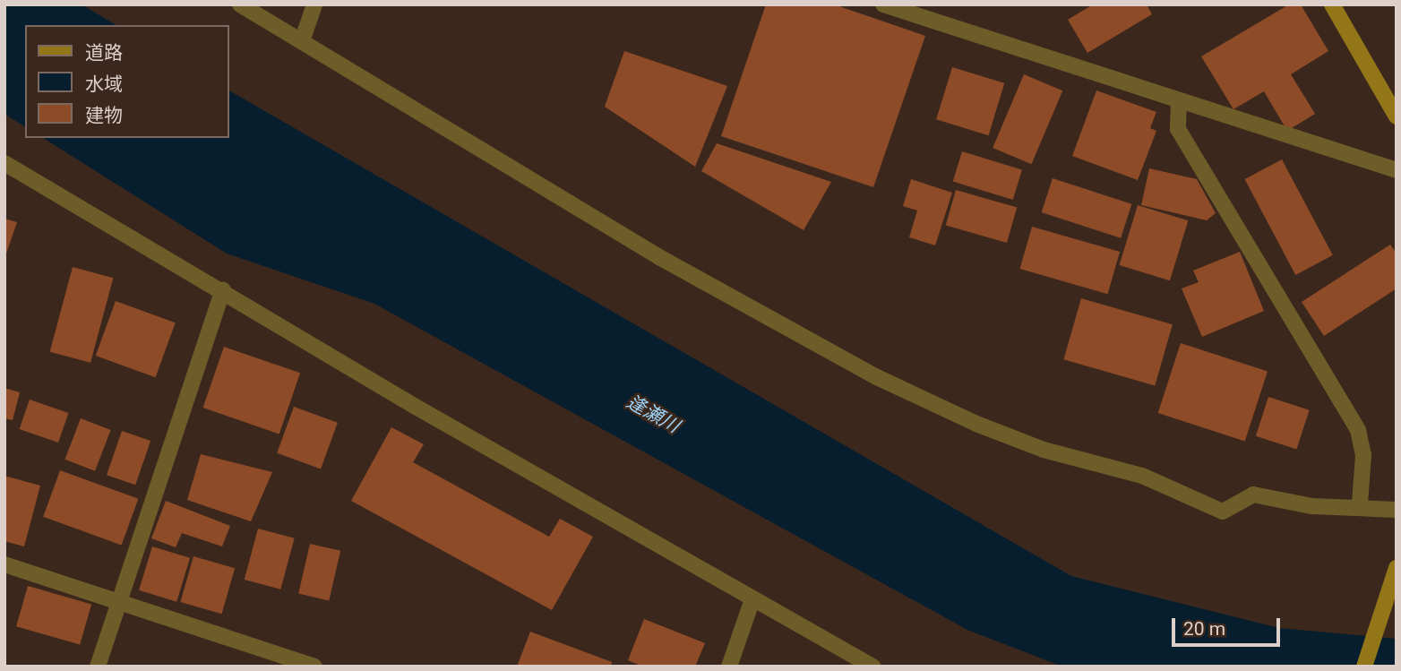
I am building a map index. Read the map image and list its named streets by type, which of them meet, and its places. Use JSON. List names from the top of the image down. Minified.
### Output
{"water":["逢瀬川"],"legend":["道路","水域","建物"],"scale_bar":"20 m"}
